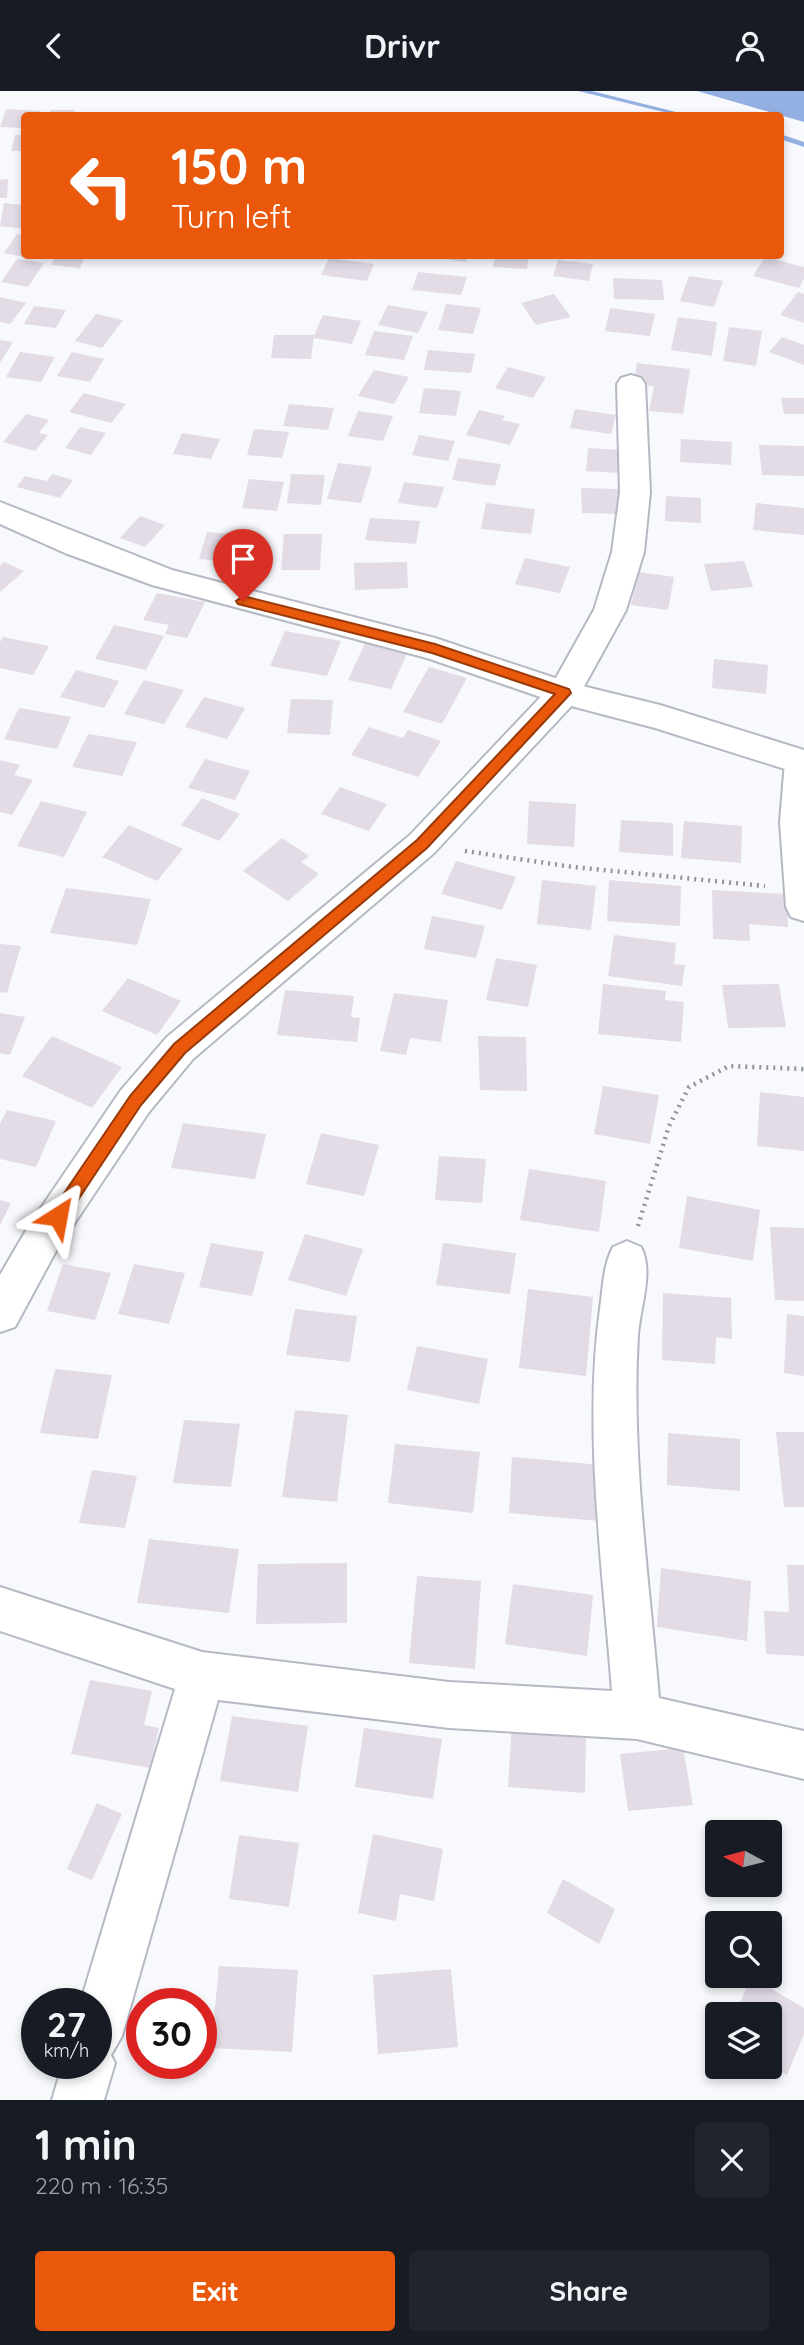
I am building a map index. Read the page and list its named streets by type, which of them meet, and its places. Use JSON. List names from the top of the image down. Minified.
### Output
{"north":"left","page":{"header":"Drivr","turn":["150 m","Turn left"],"speed":"27 km/h","limit":"30","heading":["1 min","220 m · 16:35"],"buttons":["Exit","Share"]}}
